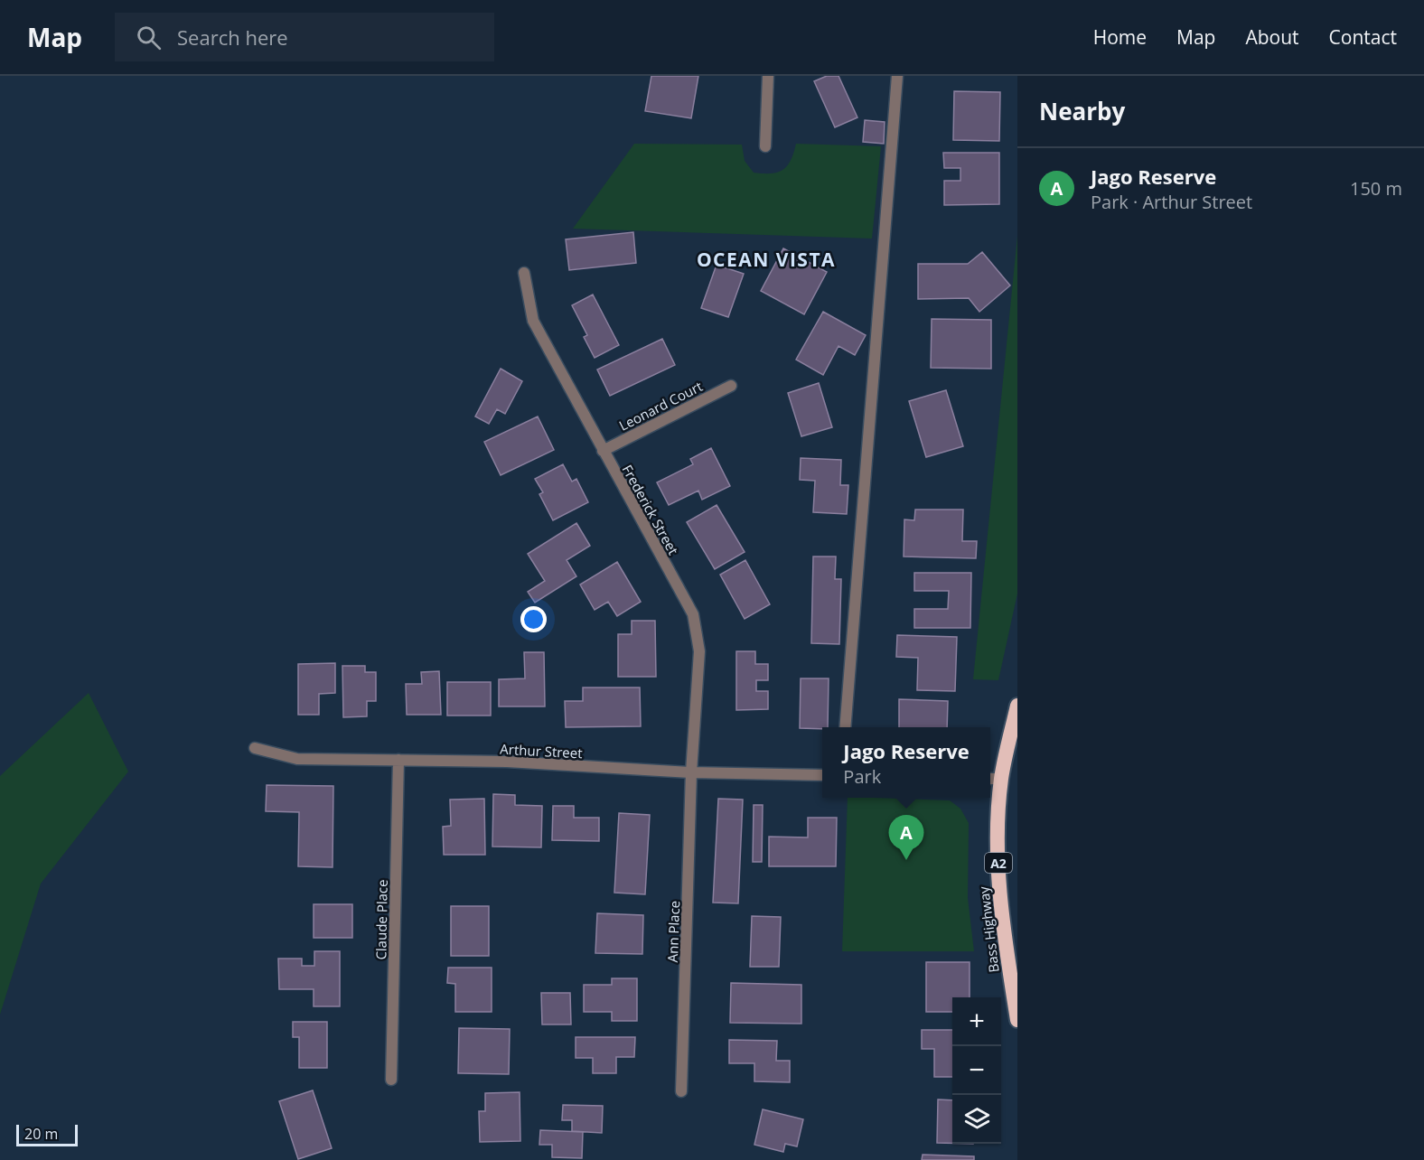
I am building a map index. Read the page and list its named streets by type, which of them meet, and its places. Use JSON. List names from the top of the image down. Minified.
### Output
{"streets":{"highway":["A2","Bass Highway"],"street":["Leonard Court","Frederick Street","Arthur Street","Claude Place","Ann Place"]},"crossings":[["Leonard Court","Frederick Street"],["Frederick Street","Arthur Street"],["Frederick Street","Ann Place"],["Arthur Street","Claude Place"],["Arthur Street","Ann Place"]],"districts":["OCEAN VISTA"],"scale_bar":"20 m","page":{"header":"Map","search":"Search here","nav":["Home","Map","About","Contact"],"heading":"Nearby","list":[{"mark":"A","name":"Jago Reserve","note":"Park · Arthur Street","value":"150 m"}],"popup":["Jago Reserve","Park"],"pins":"A","map_buttons":["+","−"],"scale":"20 m"}}
